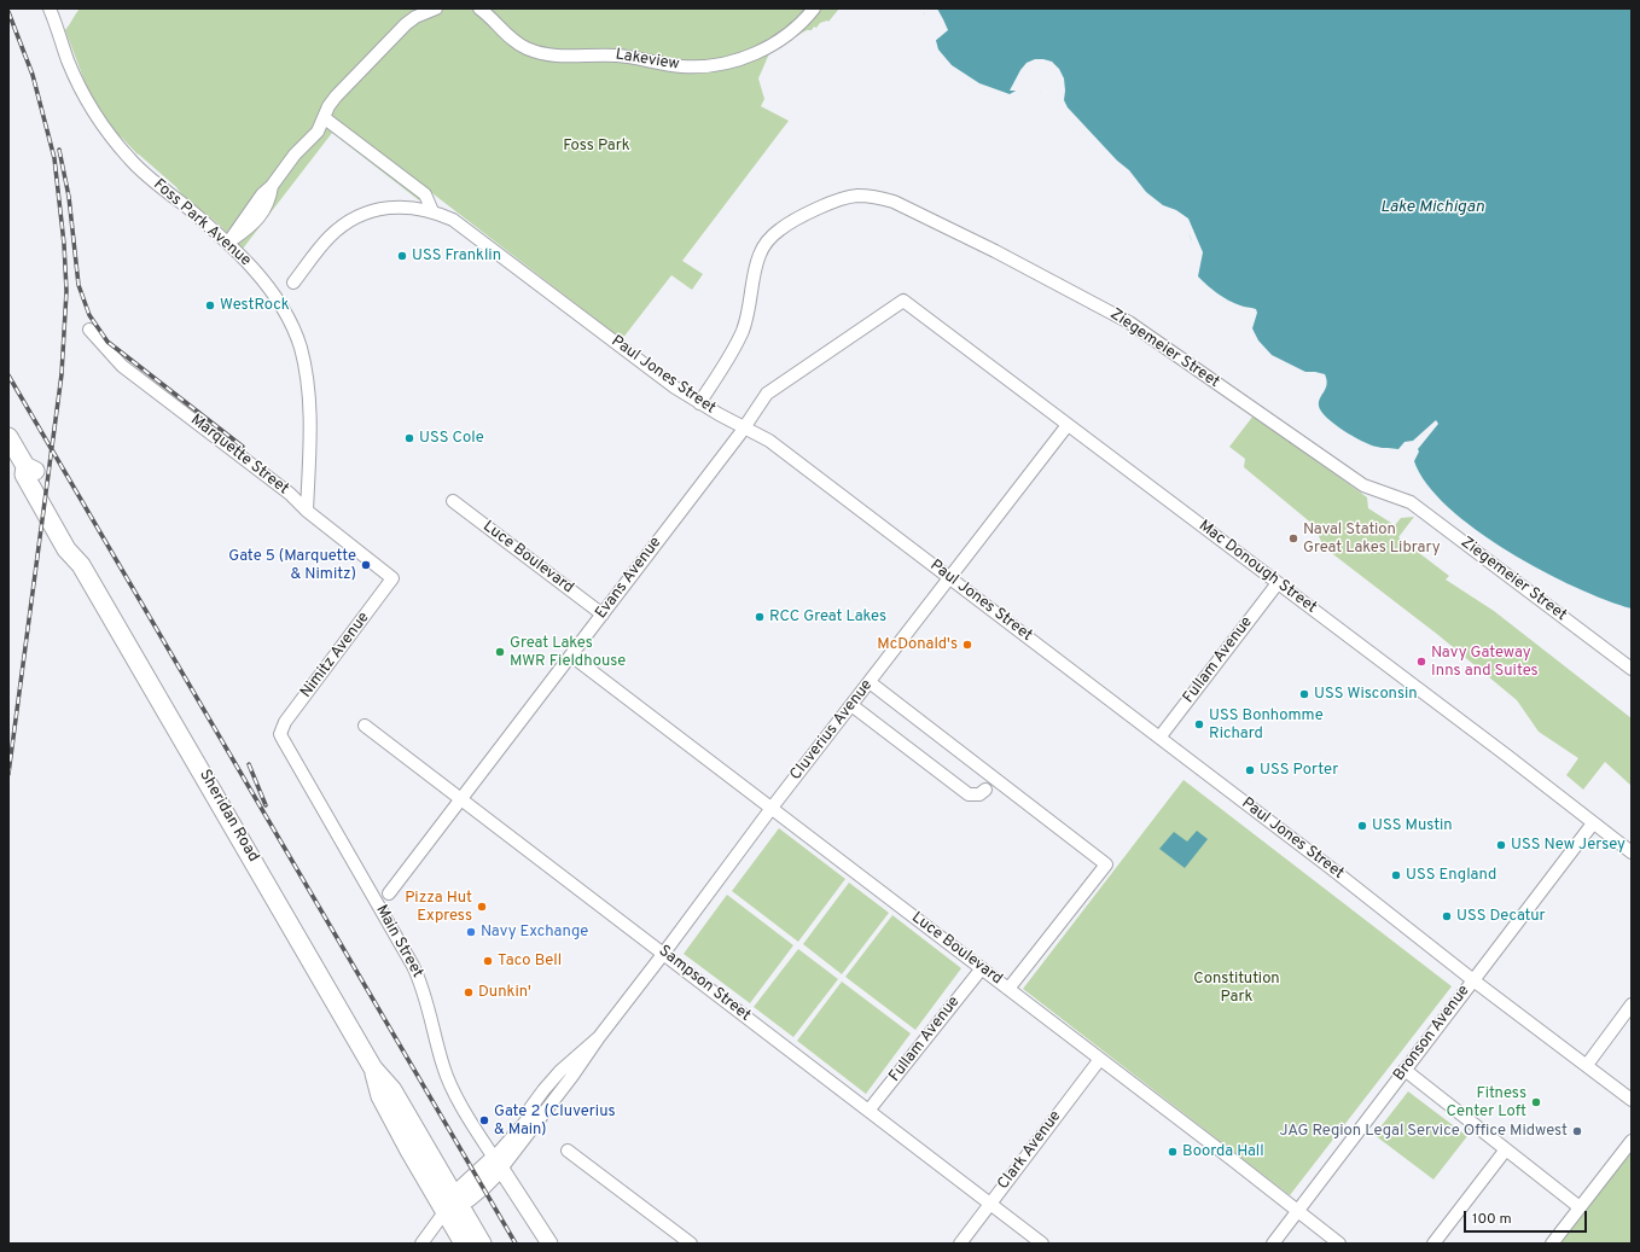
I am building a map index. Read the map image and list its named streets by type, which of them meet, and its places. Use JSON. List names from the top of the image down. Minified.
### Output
{"streets":{"highway":["Sheridan Road"],"street":["Lakeview","Foss Park Avenue","Ziegemeier Street","Paul Jones Street","Marquette Street","Luce Boulevard","Mac Donough Street","Evans Avenue","Nimitz Avenue","Fullam Avenue","Cluverius Avenue","Main Street","Sampson Street","Bronson Avenue","Clark Avenue"]},"crossings":[["Foss Park Avenue","Marquette Street"],["Ziegemeier Street","Paul Jones Street"],["Paul Jones Street","Evans Avenue"],["Paul Jones Street","Fullam Avenue"],["Paul Jones Street","Cluverius Avenue"],["Paul Jones Street","Bronson Avenue"],["Marquette Street","Nimitz Avenue"],["Luce Boulevard","Evans Avenue"],["Luce Boulevard","Fullam Avenue"],["Luce Boulevard","Cluverius Avenue"],["Luce Boulevard","Bronson Avenue"],["Luce Boulevard","Clark Avenue"],["Mac Donough Street","Evans Avenue"],["Mac Donough Street","Fullam Avenue"],["Mac Donough Street","Cluverius Avenue"],["Mac Donough Street","Bronson Avenue"],["Evans Avenue","Sampson Street"],["Nimitz Avenue","Main Street"],["Fullam Avenue","Sampson Street"],["Cluverius Avenue","Main Street"],["Cluverius Avenue","Sampson Street"],["Sampson Street","Clark Avenue"]],"water":["Lake Michigan"],"parks":["Foss Park","Constitution Park"],"places":["USS Franklin","WestRock","USS Cole","Naval Station Great Lakes Library","Gate 5 (Marquette & Nimitz)","RCC Great Lakes","McDonald's","Great Lakes MWR Fieldhouse","Navy Gateway Inns and Suites","USS Wisconsin","USS Bonhomme Richard","USS Porter","USS Mustin","USS New Jersey","USS England","Pizza Hut Express","USS Decatur","Navy Exchange","Taco Bell","Dunkin'","Fitness Center Loft","Gate 2 (Cluverius & Main)","JAG Region Legal Service Office Midwest","Boorda Hall"],"scale_bar":"100 m"}
